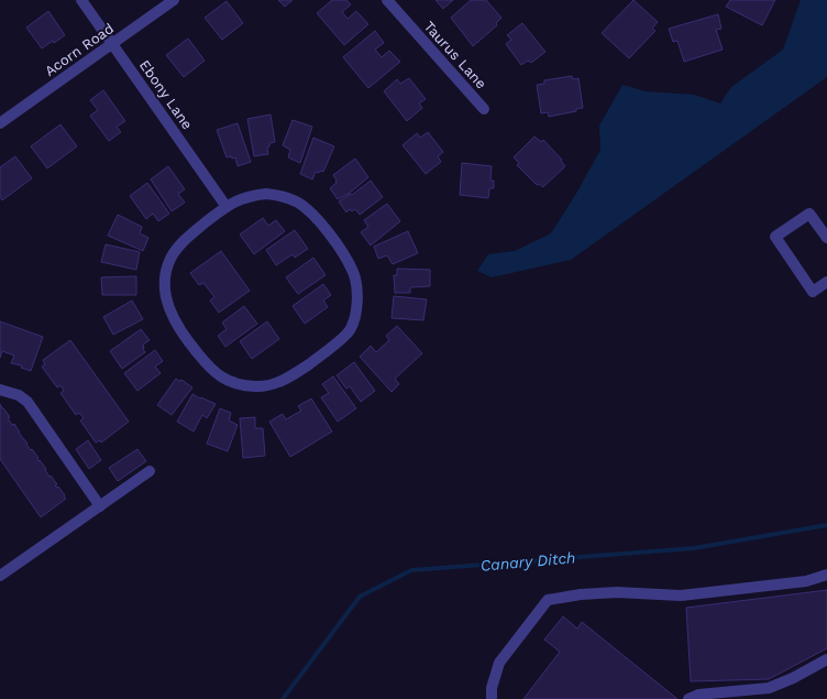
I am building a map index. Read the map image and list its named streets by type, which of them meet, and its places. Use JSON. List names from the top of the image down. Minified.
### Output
{"streets":{"street":["Acorn Road","Taurus Lane","Ebony Lane"]},"crossings":[["Acorn Road","Ebony Lane"]],"water":["Canary Ditch"]}
